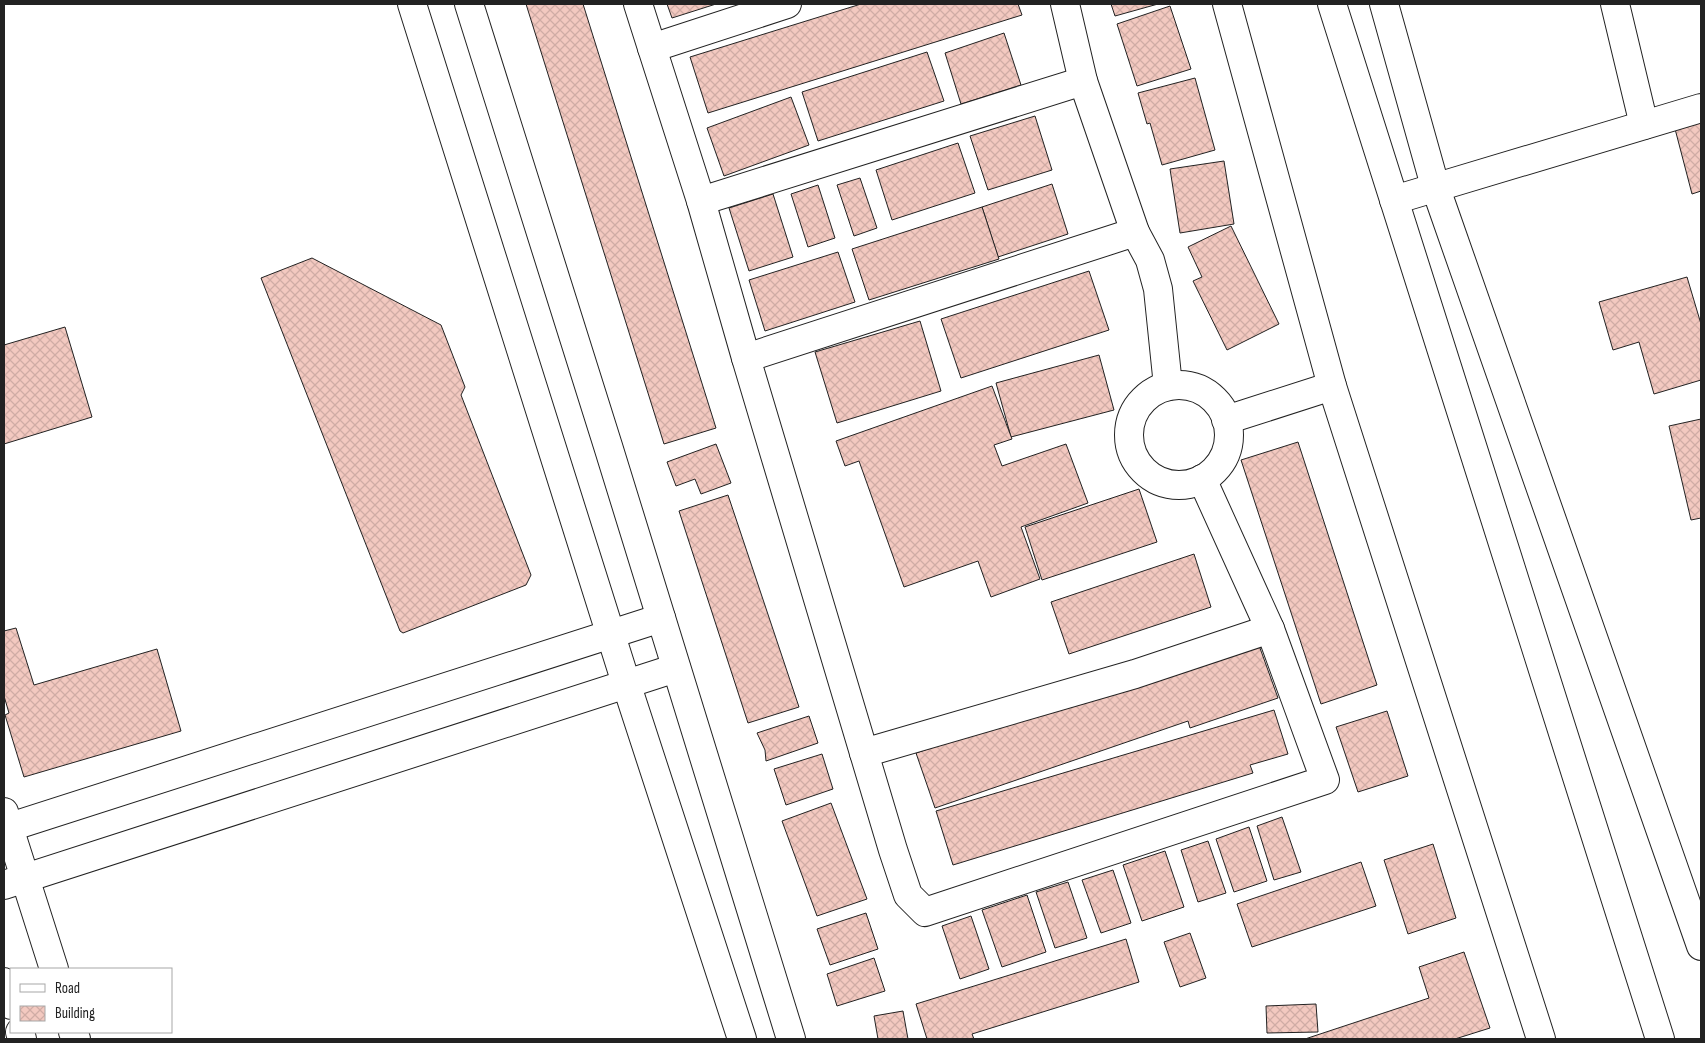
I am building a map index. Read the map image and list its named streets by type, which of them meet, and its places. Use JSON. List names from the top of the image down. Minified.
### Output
{"legend":["Road","Building"]}
